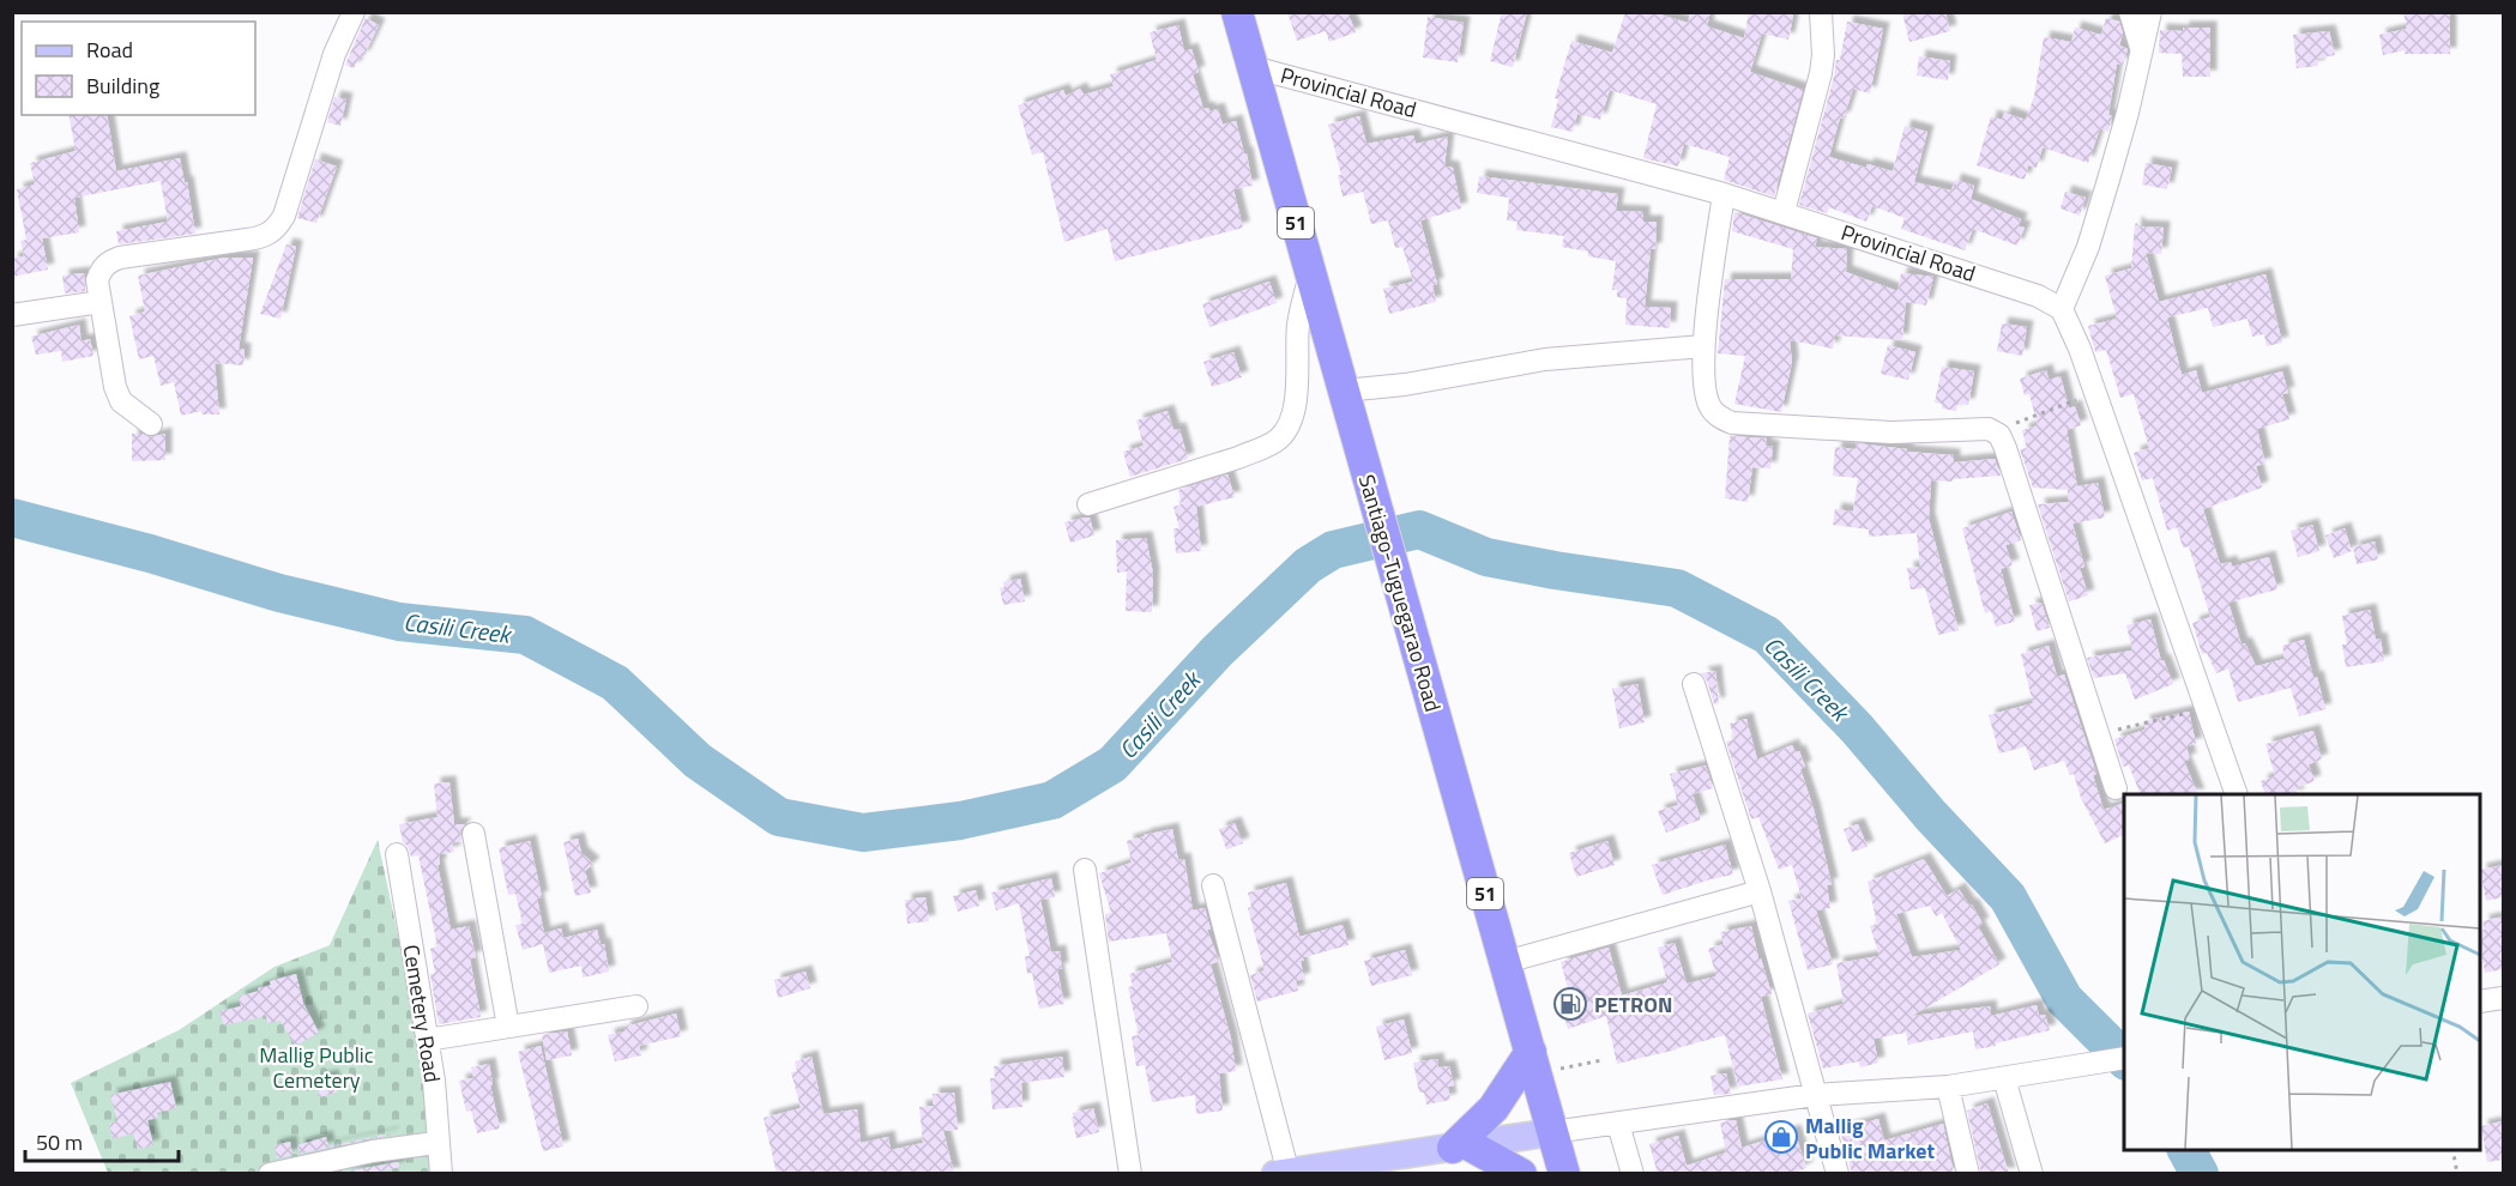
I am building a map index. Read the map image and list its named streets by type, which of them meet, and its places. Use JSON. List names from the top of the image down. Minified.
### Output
{"streets":{"highway":["51","Santiago-Tuguegarao Road"],"street":["Provincial Road","Cemetery Road"]},"crossings":[["Provincial Road","Santiago-Tuguegarao Road"]],"water":["Casili Creek"],"parks":["Mallig Public Cemetery"],"places":{"fuel station":["PETRON"],"shop":["Mallig Public Market"]},"legend":["Road","Building"],"scale_bar":"50 m"}
